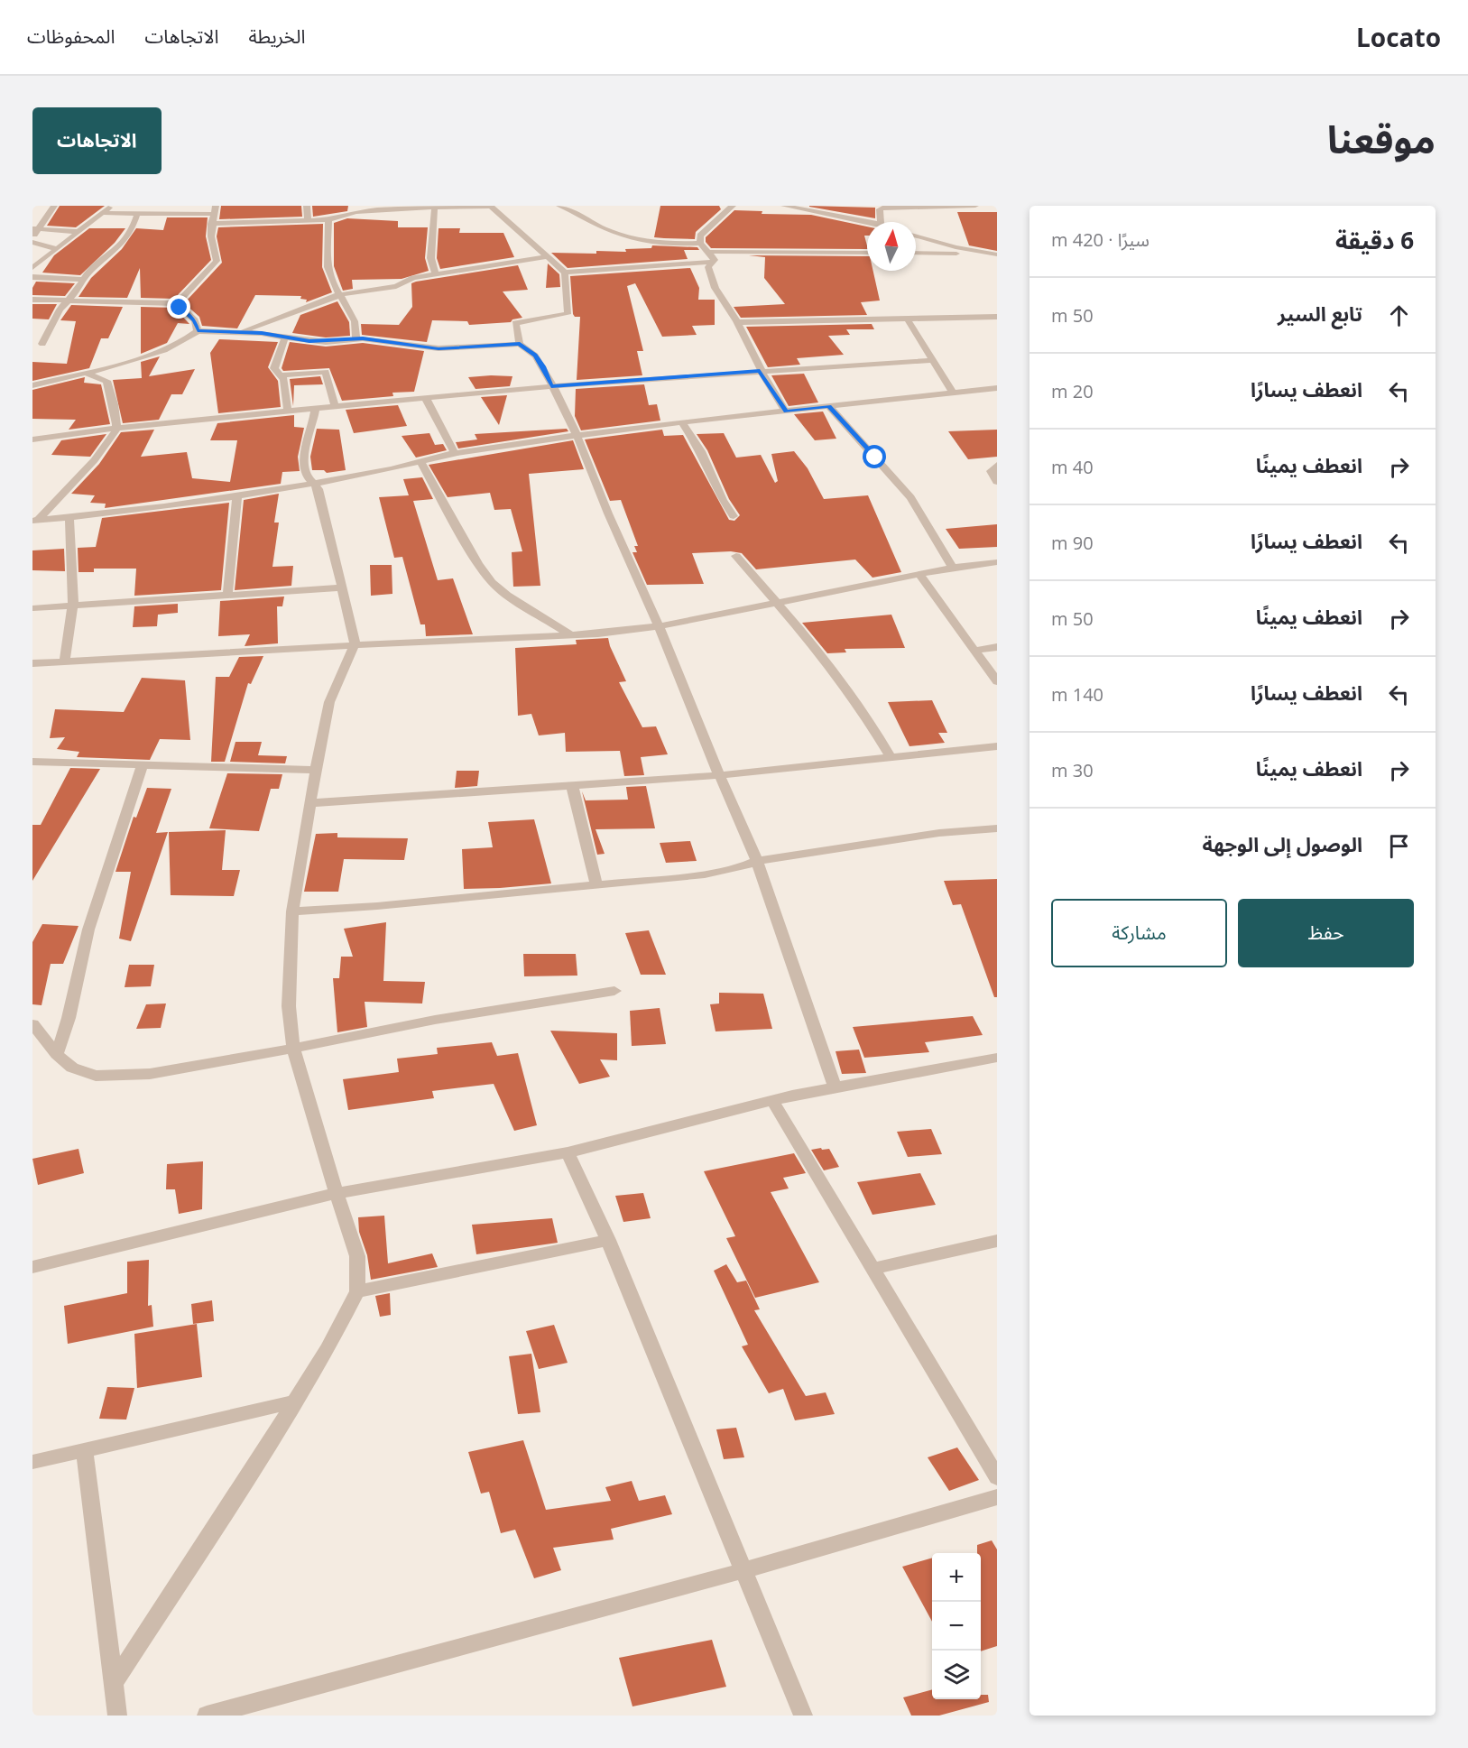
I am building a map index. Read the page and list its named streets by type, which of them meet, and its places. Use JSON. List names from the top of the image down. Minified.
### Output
{"north":"top","page":{"header":"Locato","nav":["الخريطة","الاتجاهات","المحفوظات"],"title":"موقعنا","buttons":["الاتجاهات",["حفظ","مشاركة"]],"heading":["6 دقيقة","سيرًا · 420 m"],"list":[["تابع السير","50 m"],["انعطف يسارًا","20 m"],["انعطف يمينًا","40 m"],["انعطف يسارًا","90 m"],["انعطف يمينًا","50 m"],["انعطف يسارًا","140 m"],["انعطف يمينًا","30 m"],"الوصول إلى الوجهة"],"map_buttons":["+","−"]}}
